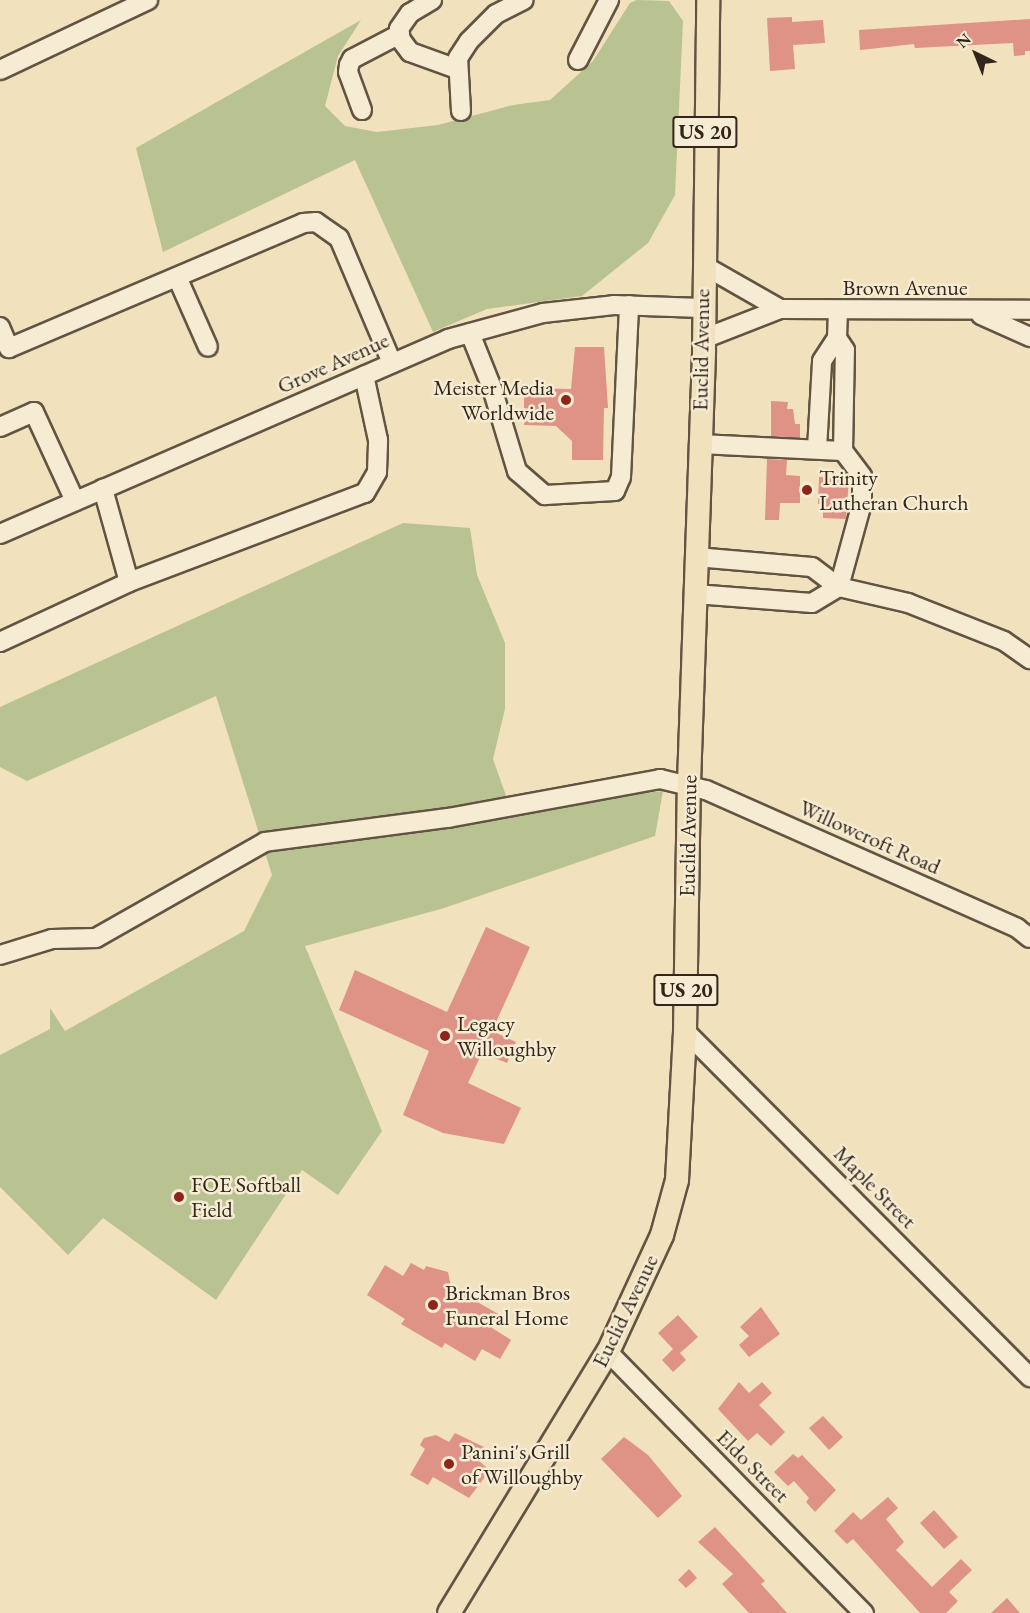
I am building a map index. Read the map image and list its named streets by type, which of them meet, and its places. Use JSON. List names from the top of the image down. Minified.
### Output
{"streets":{"main road":["US 20","Euclid Avenue"],"street":["Brown Avenue","Grove Avenue","Willowcroft Road","Maple Street","Eldo Street"]},"crossings":[["Brown Avenue","Euclid Avenue"],["Euclid Avenue","Grove Avenue"],["Euclid Avenue","Willowcroft Road"],["Euclid Avenue","Maple Street"],["Euclid Avenue","Eldo Street"]],"places":["Meister Media Worldwide","Trinity Lutheran Church","Legacy Willoughby","FOE Softball Field","Brickman Bros Funeral Home","Panini's Grill of Willoughby"],"north":"top left"}
